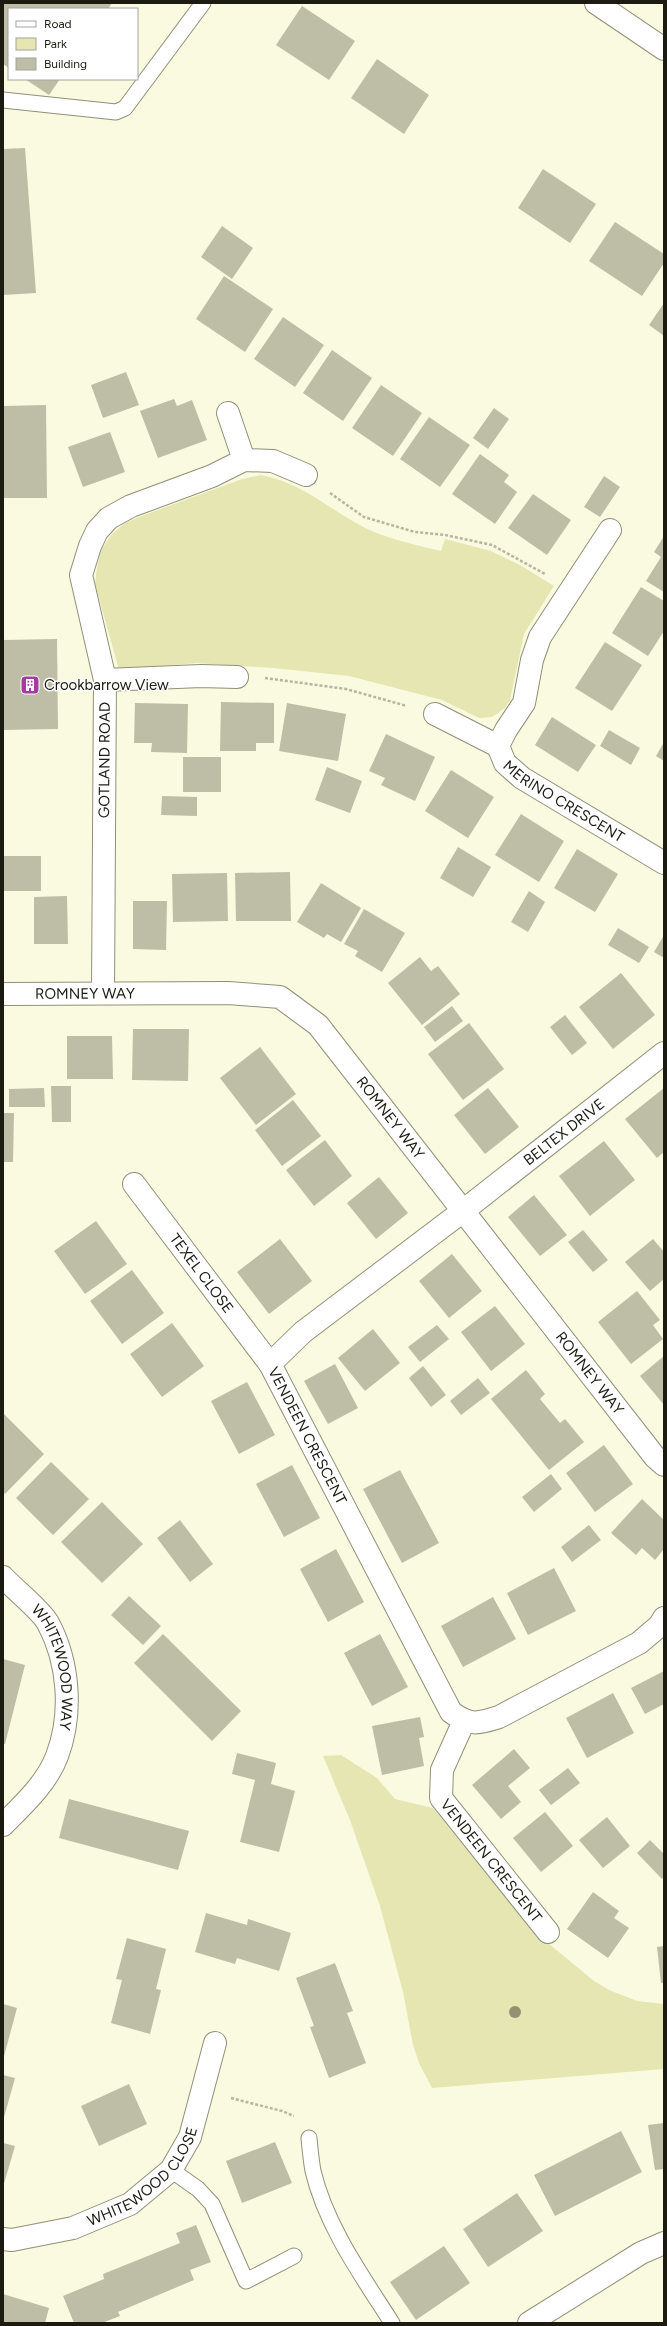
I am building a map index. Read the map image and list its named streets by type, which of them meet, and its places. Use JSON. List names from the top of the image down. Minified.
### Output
{"streets":{"street":["GOTLAND ROAD","MERINO CRESCENT","ROMNEY WAY","BELTEX DRIVE","TEXEL CLOSE","VENDEEN CRESCENT","WHITEWOOD WAY","WHITEWOOD CLOSE"]},"crossings":[["GOTLAND ROAD","ROMNEY WAY"],["ROMNEY WAY","BELTEX DRIVE"],["ROMNEY WAY","VENDEEN CRESCENT"],["BELTEX DRIVE","VENDEEN CRESCENT"],["TEXEL CLOSE","VENDEEN CRESCENT"]],"places":{"building":["Crookbarrow View"]},"legend":["Road","Park","Building"]}
